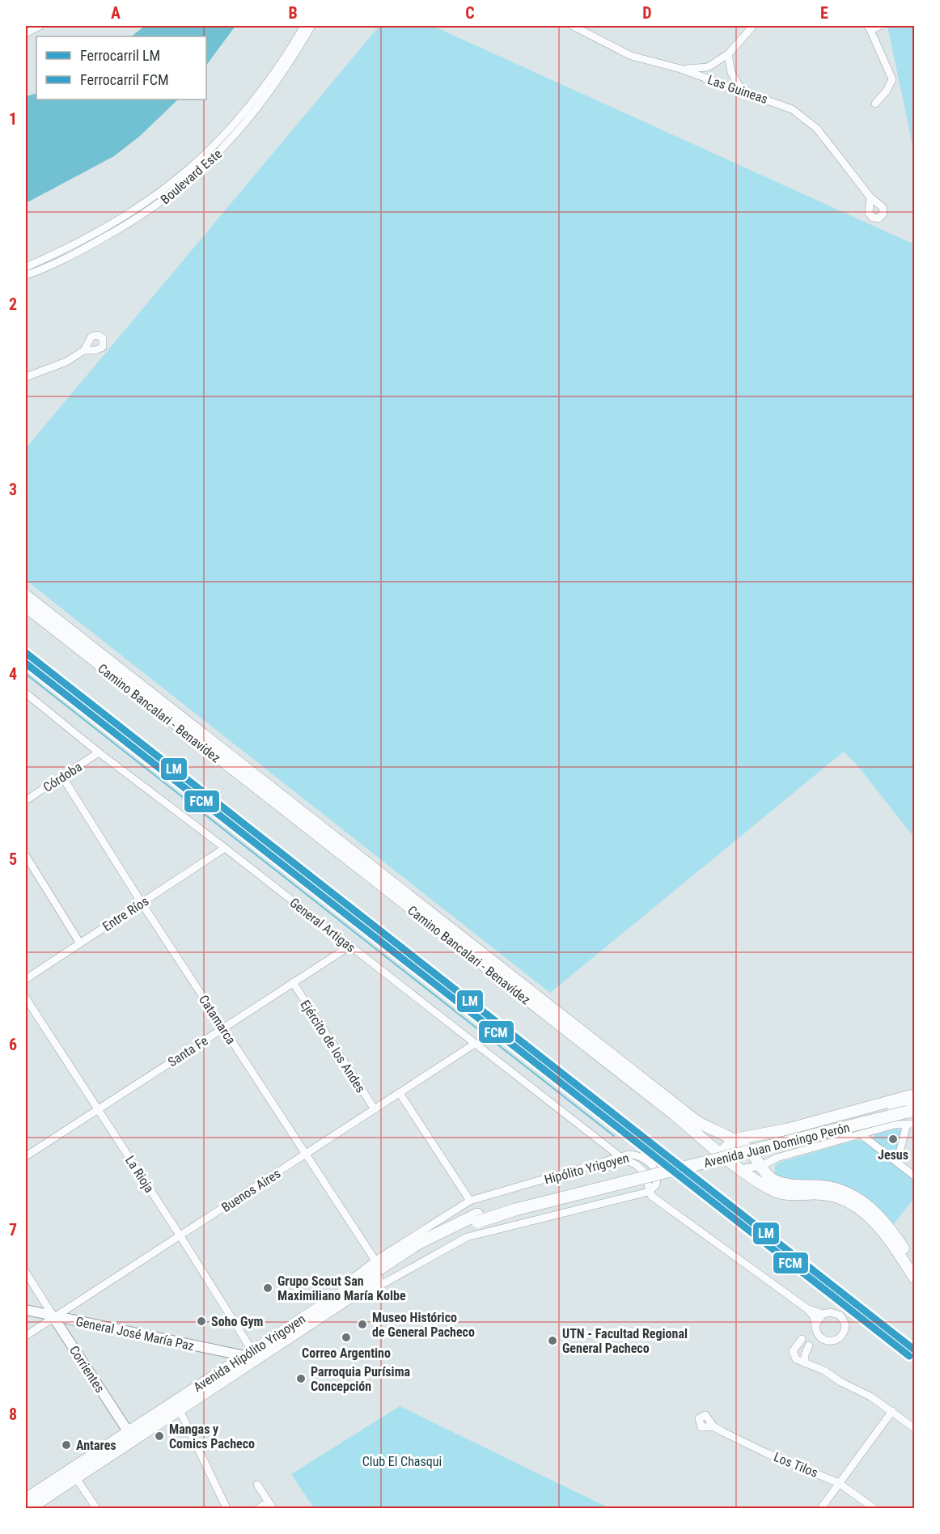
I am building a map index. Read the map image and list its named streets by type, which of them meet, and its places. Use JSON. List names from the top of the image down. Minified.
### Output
{"streets":{"main road":["Camino Bancalari - Benavídez","Avenida Juan Domingo Perón","Avenida Hipólito Yrigoyen"],"street":["Las Guineas","Boulevard Este","Córdoba","Entre Ríos","General Artigas","Catamarca","Ejército de los Andes","Santa Fe","Hipólito Yrigoyen","La Rioja","Buenos Aires","General José María Paz","Corrientes","Los Tilos"]},"crossings":[["Córdoba","General Artigas"],["Córdoba","Catamarca"],["Entre Ríos","General Artigas"],["Entre Ríos","Catamarca"],["General Artigas","Santa Fe"],["General Artigas","Hipólito Yrigoyen"],["General Artigas","Buenos Aires"],["Catamarca","Santa Fe"],["Catamarca","Hipólito Yrigoyen"],["Catamarca","Buenos Aires"],["Ejército de los Andes","Santa Fe"],["Ejército de los Andes","Buenos Aires"],["Santa Fe","La Rioja"],["Avenida Juan Domingo Perón","Avenida Hipólito Yrigoyen"],["Hipólito Yrigoyen","Avenida Hipólito Yrigoyen"],["La Rioja","Buenos Aires"],["La Rioja","General José María Paz"],["La Rioja","Avenida Hipólito Yrigoyen"],["Buenos Aires","General José María Paz"],["Buenos Aires","Corrientes"],["General José María Paz","Avenida Hipólito Yrigoyen"],["General José María Paz","Corrientes"],["Avenida Hipólito Yrigoyen","Corrientes"]],"parks":["Club El Chasqui"],"places":["Jesus","Grupo Scout San Maximiliano María Kolbe","Soho Gym","Museo Histórico de General Pacheco","Correo Argentino","UTN - Facultad Regional General Pacheco","Parroquia Purísima Concepción","Mangas y Comics Pacheco","Antares"],"lines":["rail line LM","rail line FCM"],"legend":["Ferrocarril LM","Ferrocarril FCM"],"grid":{"columns":["A","B","C","D","E"],"rows":["1","2","3","4","5","6","7","8"]}}
